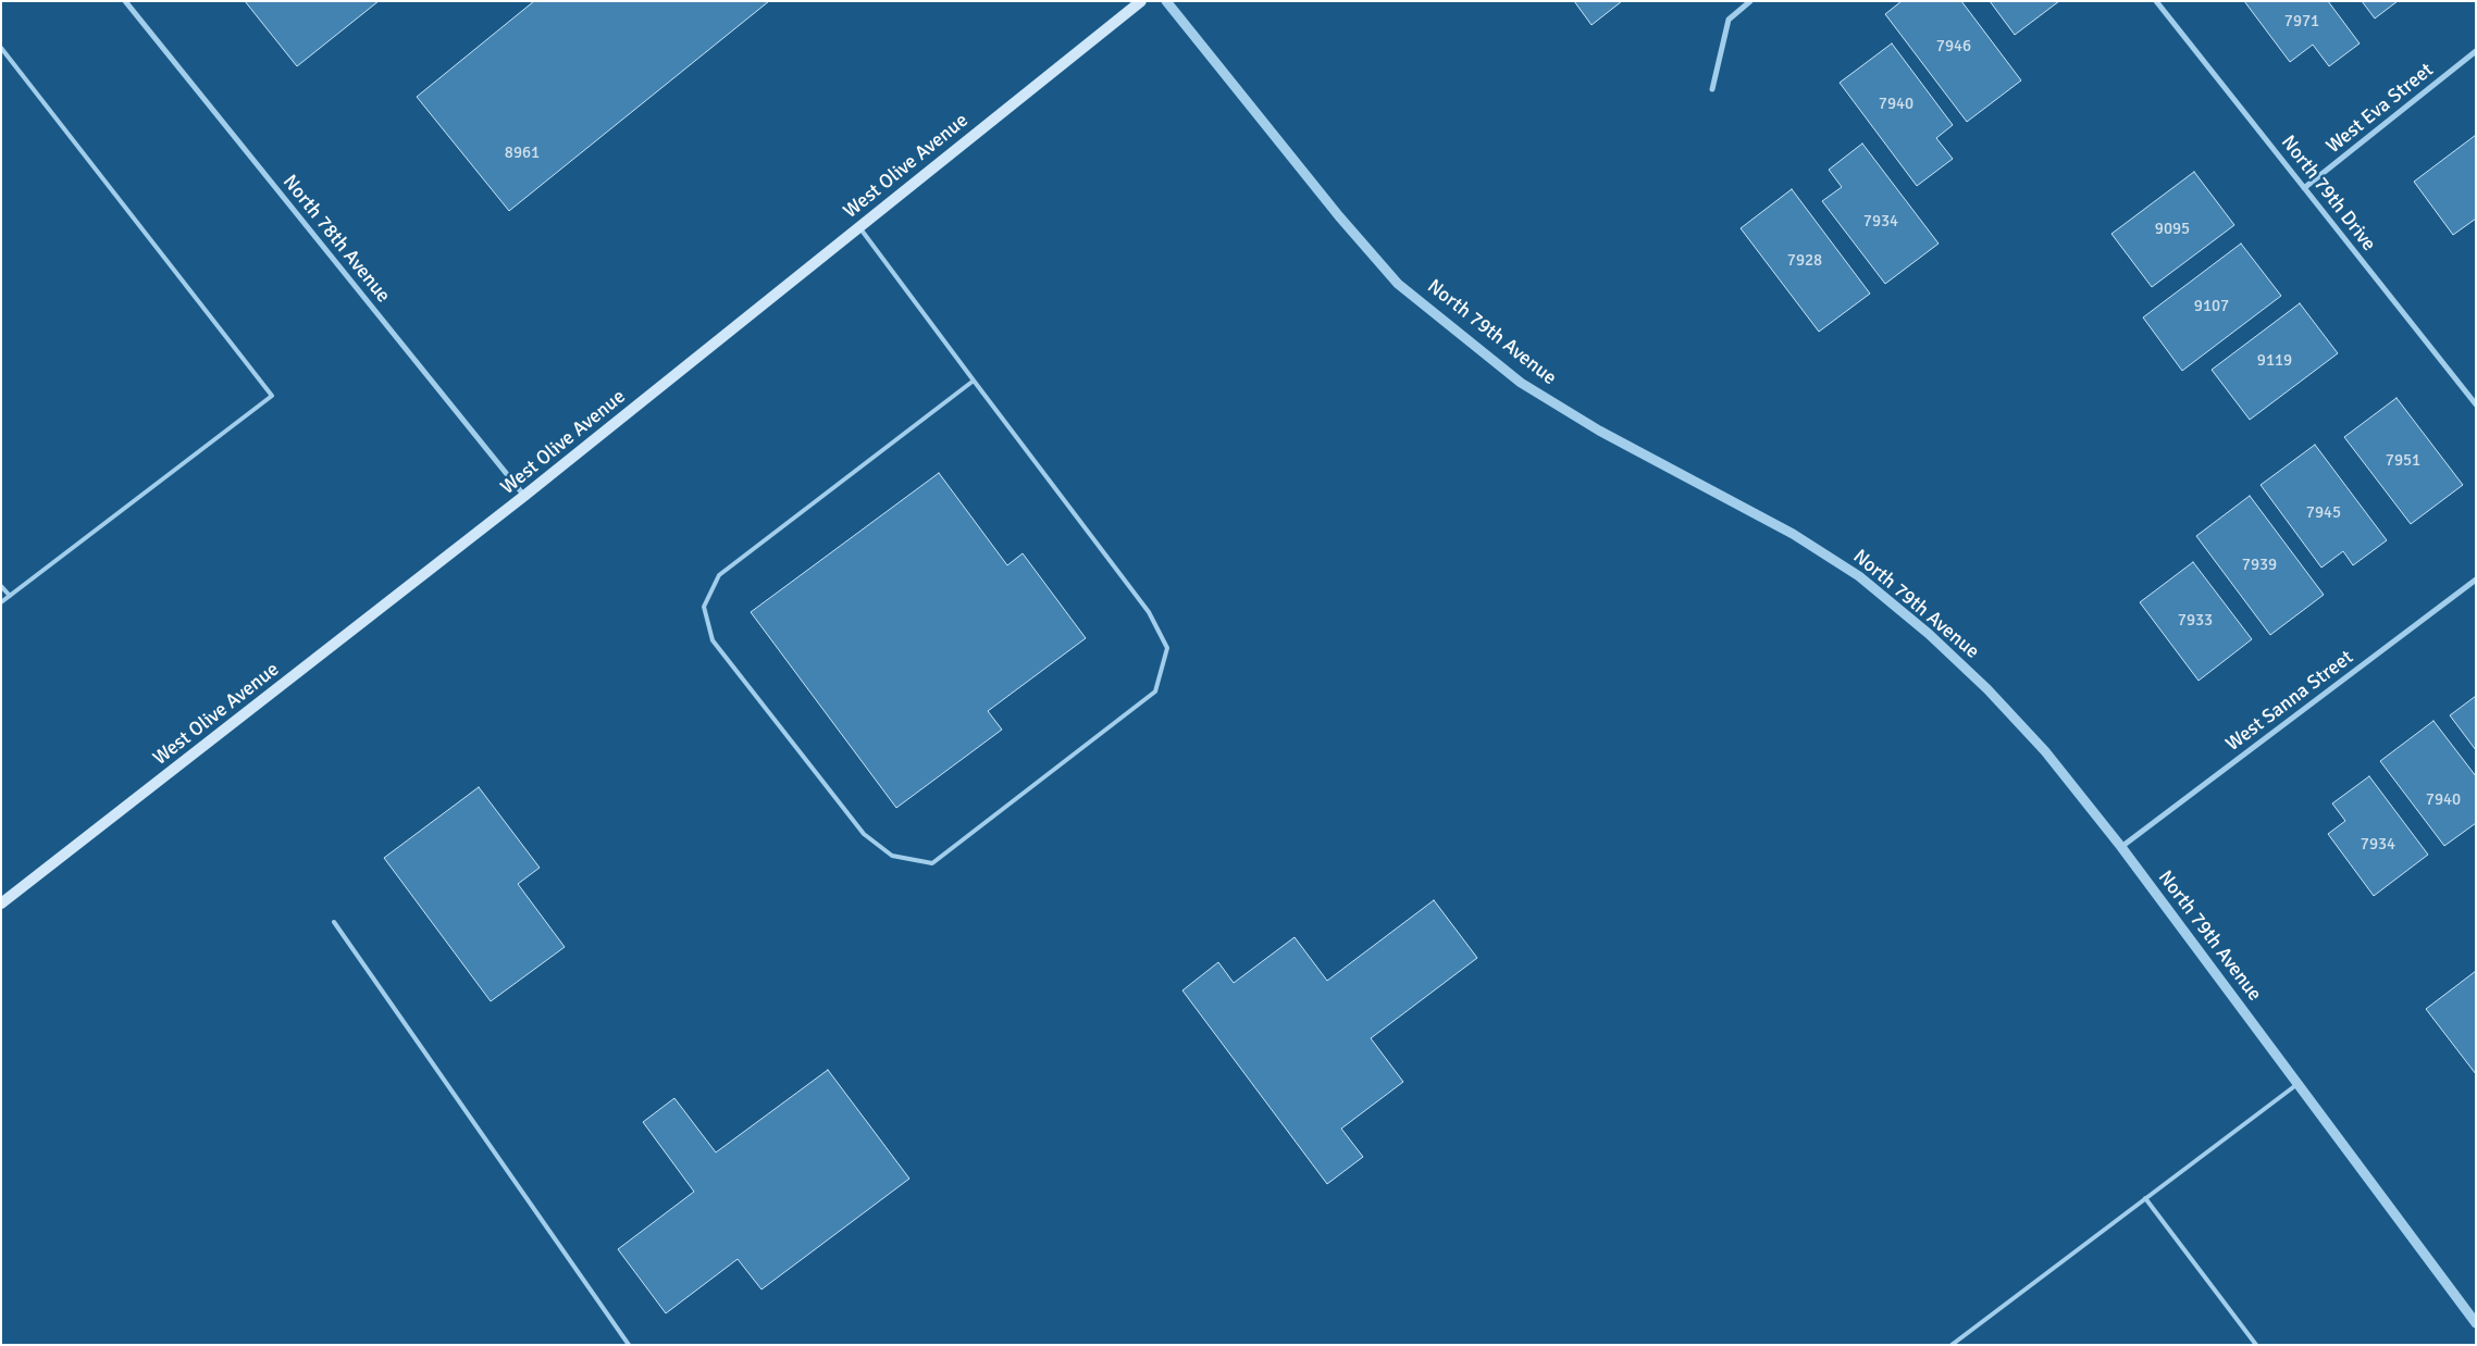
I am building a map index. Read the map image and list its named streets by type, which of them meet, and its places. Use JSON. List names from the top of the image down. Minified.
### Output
{"streets":{"main road":["West Olive Avenue"],"street":["West Eva Street","North 79th Drive","North 78th Avenue","North 79th Avenue","West Sanna Street"]},"crossings":[["West Eva Street","North 79th Drive"],["West Olive Avenue","North 78th Avenue"],["North 79th Avenue","West Sanna Street"]],"house_numbers":["7971","7946","7940","8961","7934","9095","7928","9107","9119","7951","7945","7939","7933","7940","7934"]}
